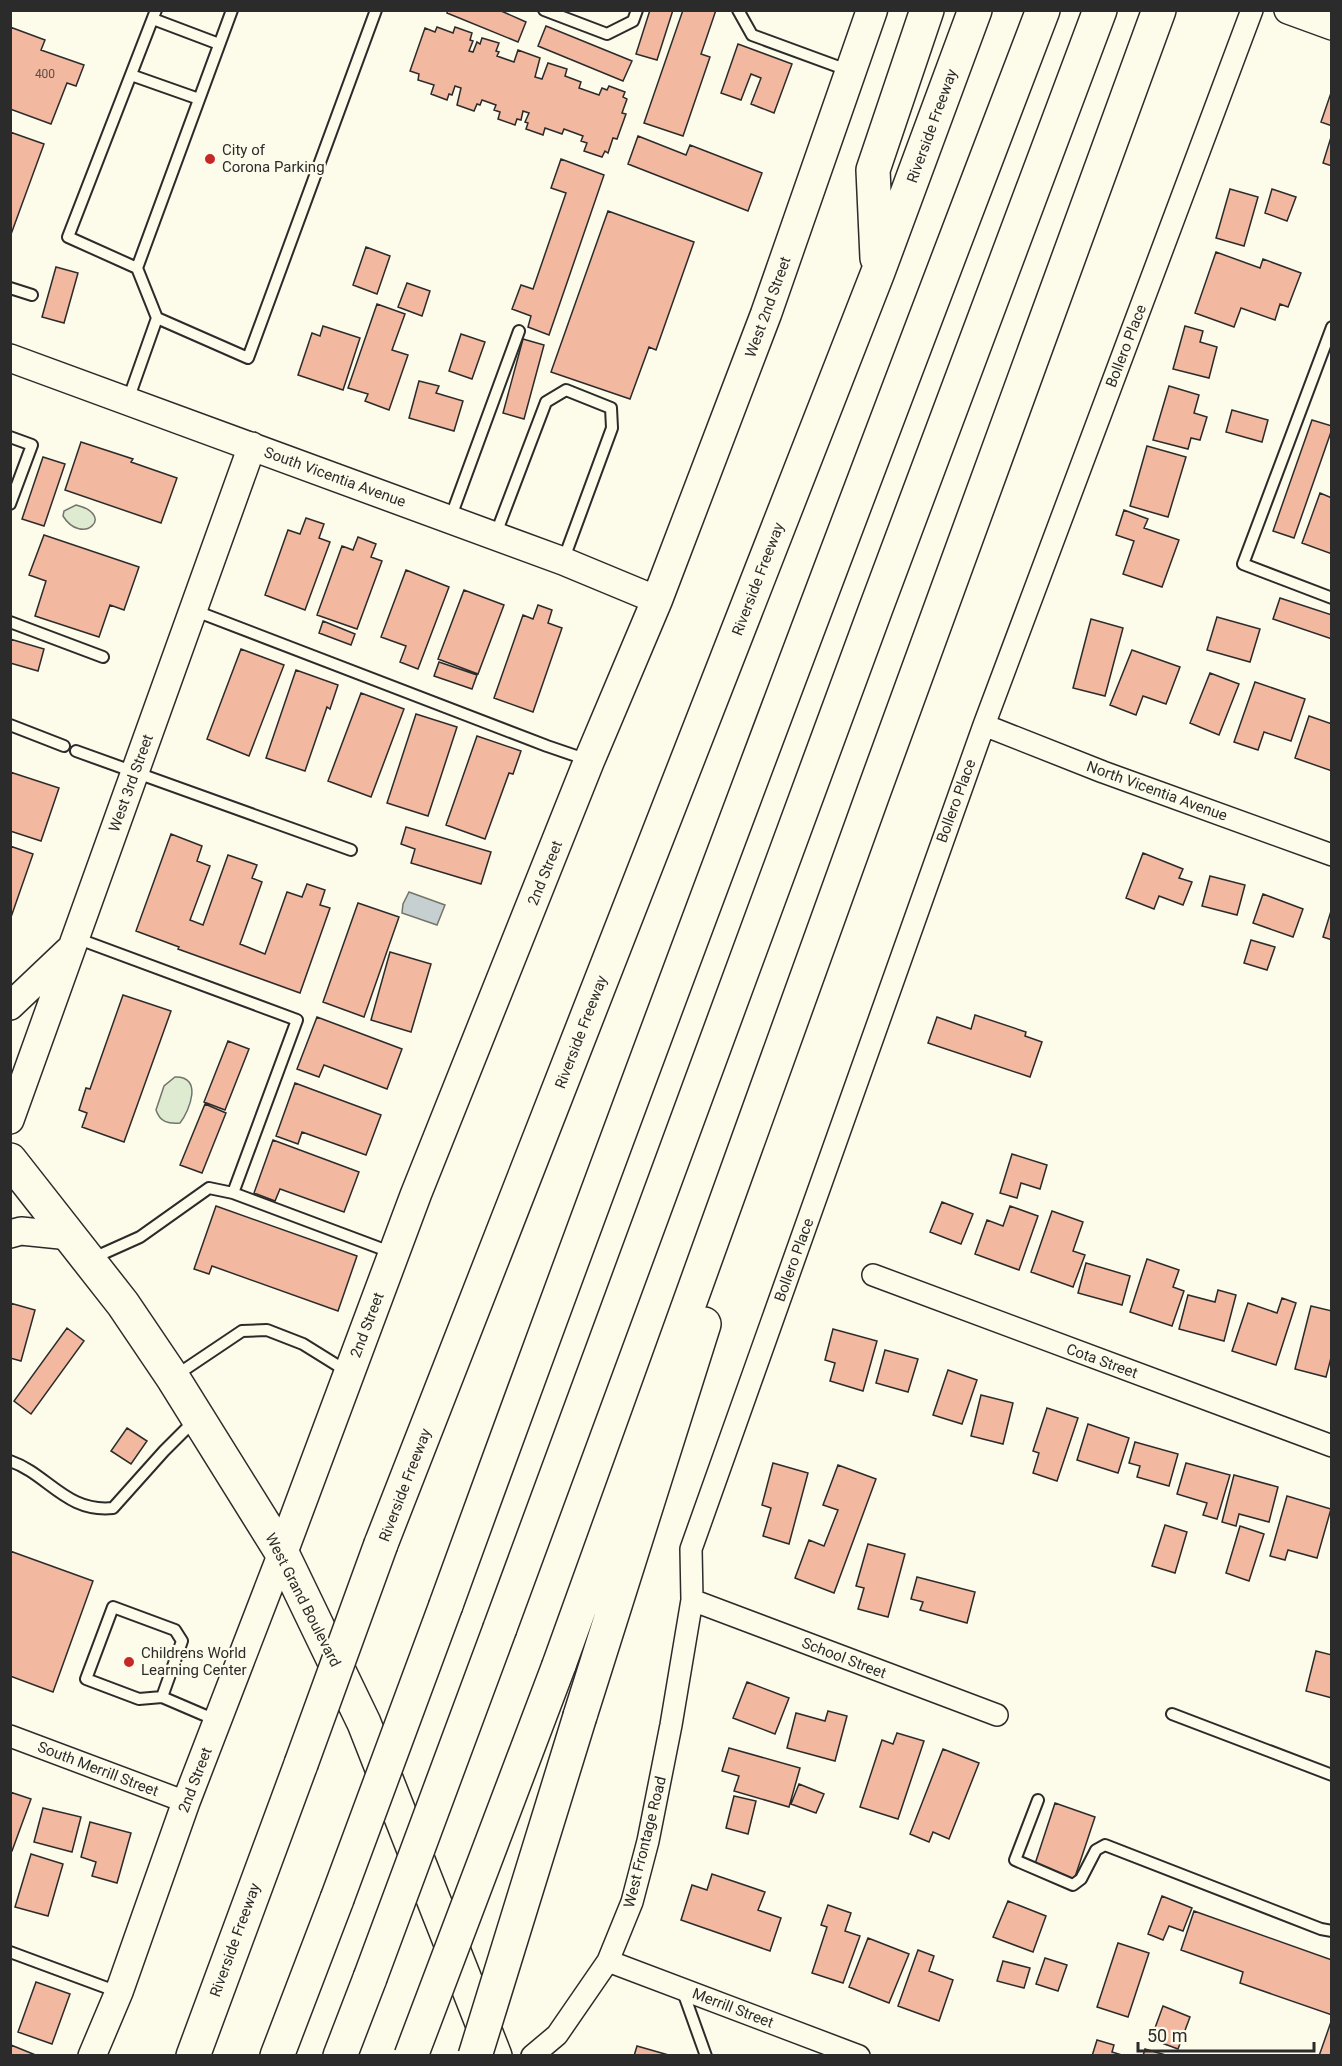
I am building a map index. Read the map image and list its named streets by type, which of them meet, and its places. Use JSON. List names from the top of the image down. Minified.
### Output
{"streets":{"main road":["Riverside Freeway","West 2nd Street","2nd Street","West Grand Boulevard"],"street":["Bollero Place","South Vicentia Avenue","West 3rd Street","North Vicentia Avenue","Cota Street","School Street","South Merrill Street","West Frontage Road","Merrill Street"]},"crossings":[["West 2nd Street","South Vicentia Avenue"],["West 2nd Street","2nd Street"],["Bollero Place","North Vicentia Avenue"],["Bollero Place","School Street"],["Bollero Place","West Frontage Road"],["South Vicentia Avenue","West 3rd Street"],["South Vicentia Avenue","2nd Street"],["2nd Street","West Grand Boulevard"],["2nd Street","South Merrill Street"],["School Street","West Frontage Road"],["West Frontage Road","Merrill Street"]],"places":["City of Corona Parking","Childrens World Learning Center"],"house_numbers":["400"],"scale_bar":"50 m"}
